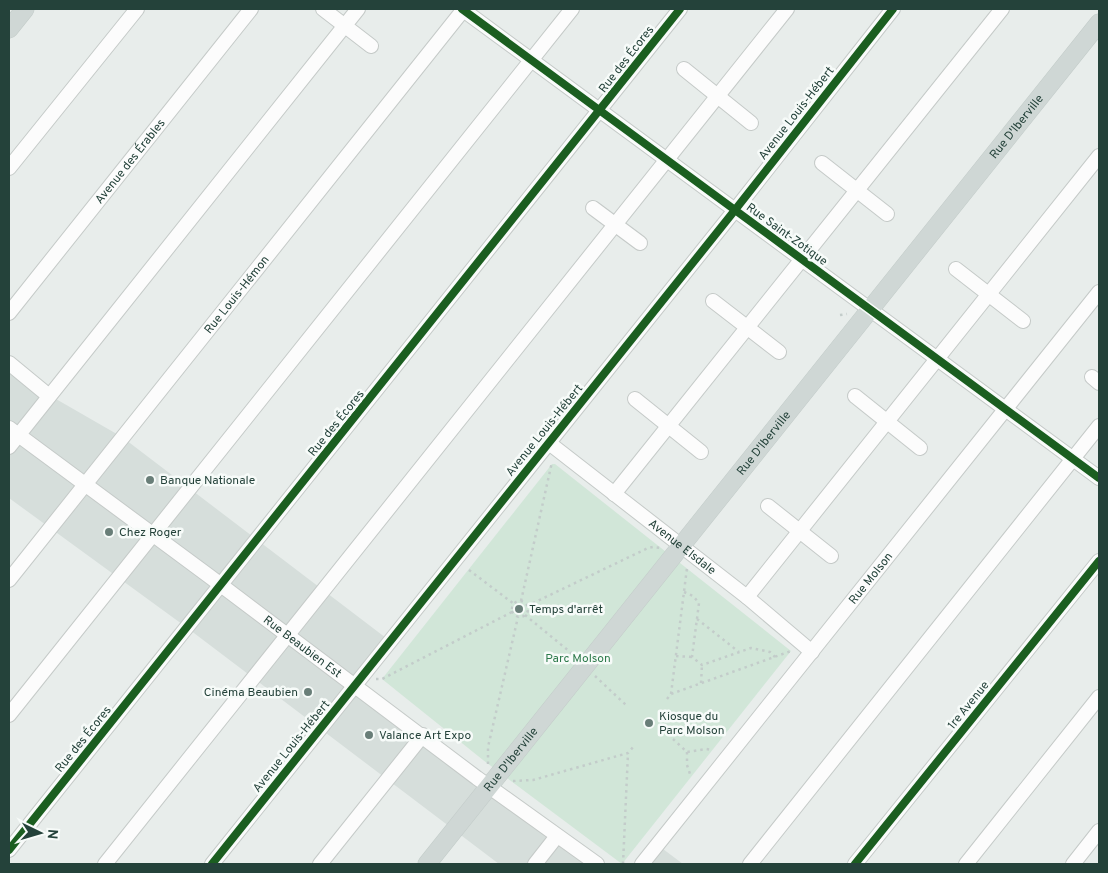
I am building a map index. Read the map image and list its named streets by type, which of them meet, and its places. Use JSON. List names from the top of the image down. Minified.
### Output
{"streets":{"main road":["Rue D'Iberville"],"street":["Rue des Écores","Avenue Louis-Hébert","Avenue des Érables","Rue Saint-Zotique","Rue Louis-Hémon","Avenue Elsdale","Rue Molson","Rue Beaubien Est","1re Avenue"]},"crossings":[["Rue des Écores","Rue Saint-Zotique"],["Rue des Écores","Rue Beaubien Est"],["Avenue Louis-Hébert","Rue Saint-Zotique"],["Avenue Louis-Hébert","Avenue Elsdale"],["Avenue Louis-Hébert","Rue Beaubien Est"],["Rue D'Iberville","Rue Saint-Zotique"],["Rue D'Iberville","Avenue Elsdale"],["Rue D'Iberville","Rue Beaubien Est"],["Rue Saint-Zotique","Rue Louis-Hémon"],["Rue Saint-Zotique","Rue Molson"],["Rue Louis-Hémon","Rue Beaubien Est"],["Avenue Elsdale","Rue Molson"]],"parks":["Parc Molson"],"places":["Banque Nationale","Chez Roger","Temps d'arrêt","Cinéma Beaubien","Kiosque du Parc Molson","Valance Art Expo"],"north":"right"}
